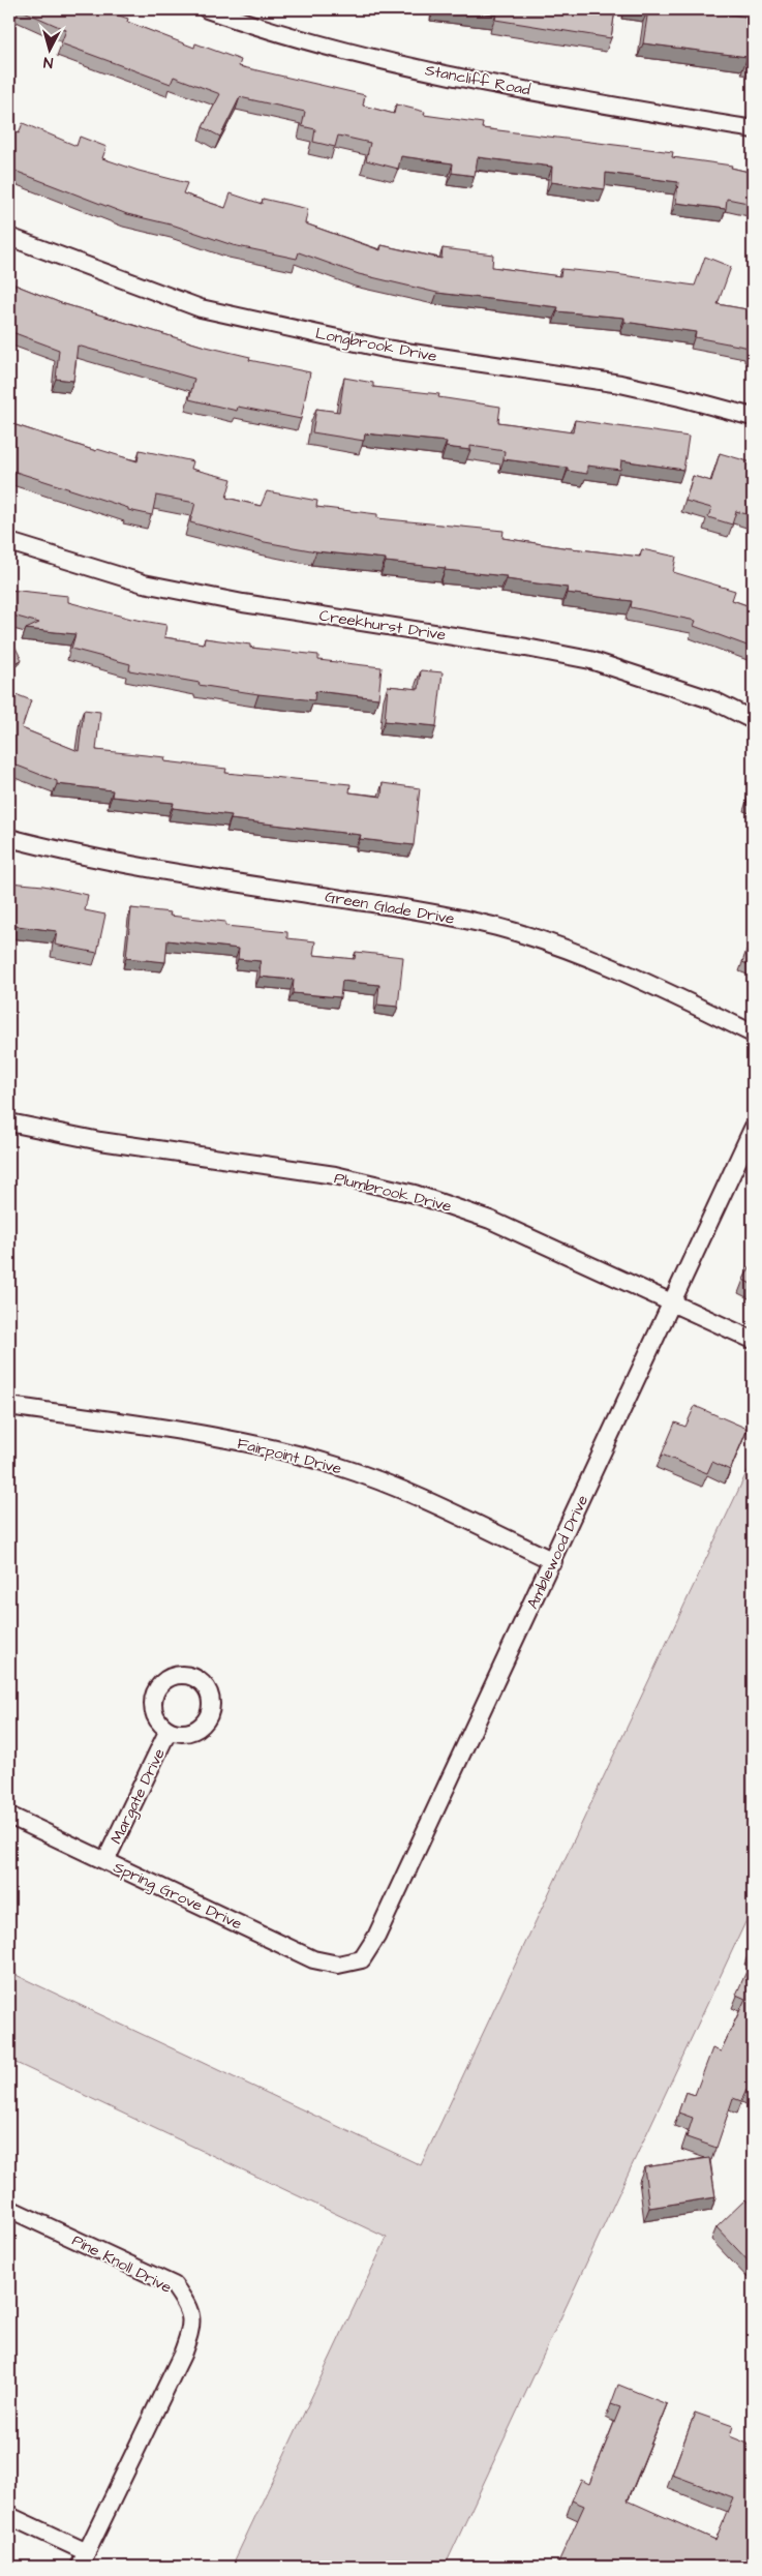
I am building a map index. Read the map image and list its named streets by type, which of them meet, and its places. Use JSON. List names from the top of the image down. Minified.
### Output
{"streets":{"street":["Stancliff Road","Longbrook Drive","Creekhurst Drive","Green Glade Drive","Plumbrook Drive","Fairpoint Drive","Amblewood Drive","Margate Drive","Spring Grove Drive","Pine Knoll Drive"]},"crossings":[["Plumbrook Drive","Amblewood Drive"],["Fairpoint Drive","Amblewood Drive"],["Amblewood Drive","Spring Grove Drive"],["Margate Drive","Spring Grove Drive"]],"north":"bottom"}
